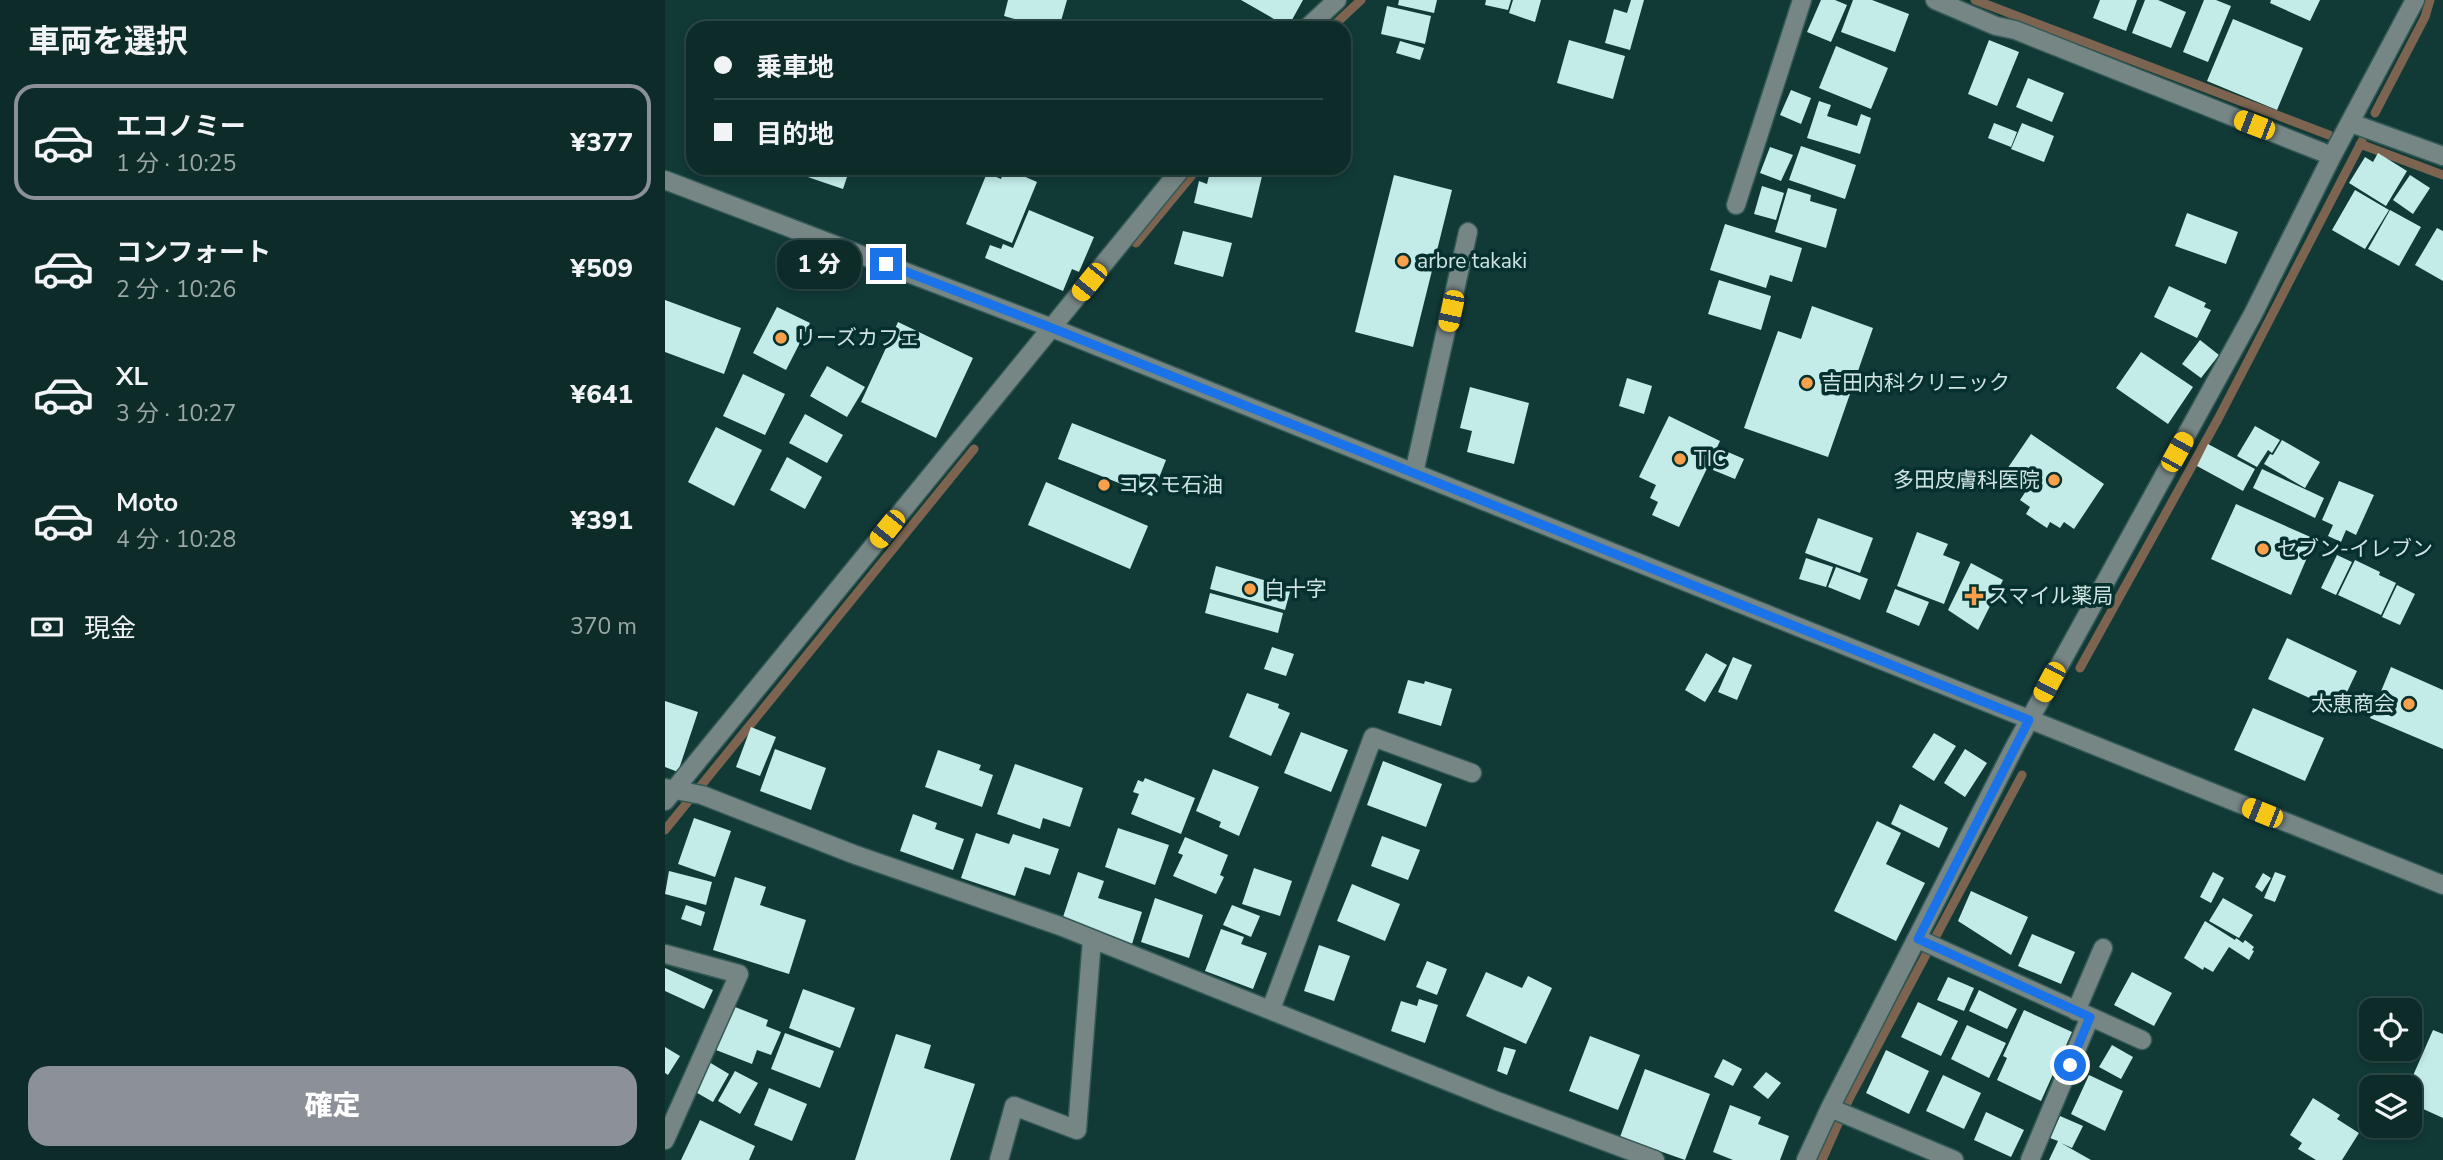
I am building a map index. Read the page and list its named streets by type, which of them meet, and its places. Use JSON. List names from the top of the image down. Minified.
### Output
{"places":{"other":["arbre takaki","リーズカフェ","吉田内科クリニック","TIC","多田皮膚科医院","コスモ石油","セブン-イレブン","白十字","太恵商会"],"health":["スマイル薬局"]},"page":{"heading":"車両を選択","banner":["乗車地","目的地"],"list":[{"name":"エコノミー","note":"1 分 · 10:25","value":"¥377"},{"name":"コンフォート","note":"2 分 · 10:26","value":"¥509"},{"name":"XL","note":"3 分 · 10:27","value":"¥641"},{"name":"Moto","note":"4 分 · 10:28","value":"¥391"}],"bubble":"1 分","pay":["現金","370 m"],"buttons":"確定"}}
